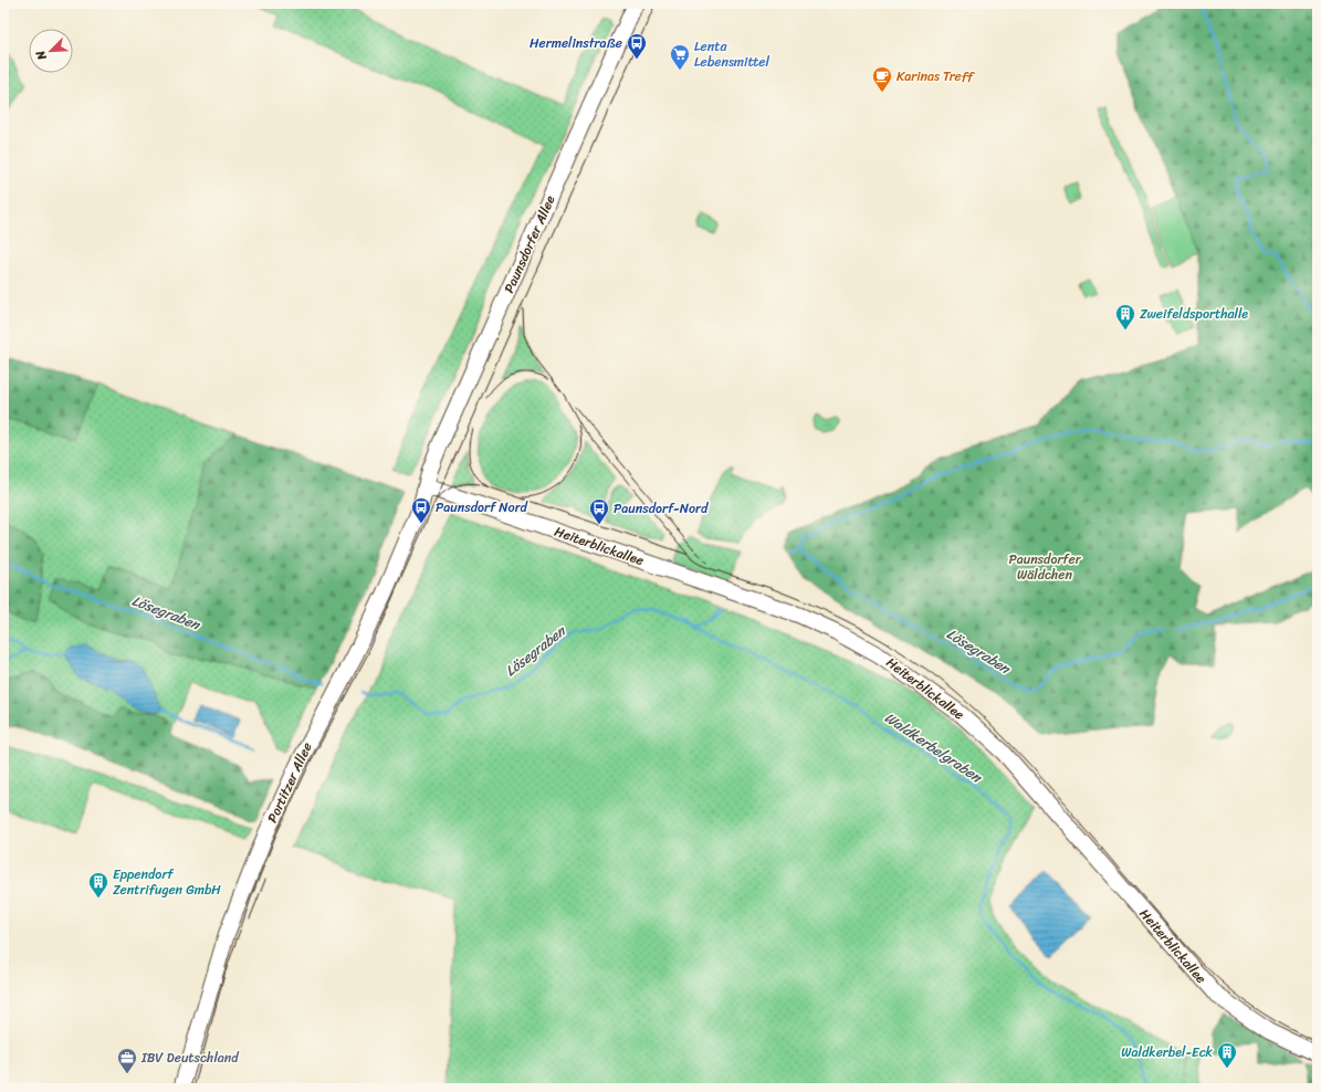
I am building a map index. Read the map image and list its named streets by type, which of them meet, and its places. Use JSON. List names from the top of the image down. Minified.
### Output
{"streets":{"main road":["Paunsdorfer Allee","Heiterblickallee","Portitzer Allee"]},"crossings":[["Paunsdorfer Allee","Heiterblickallee"],["Paunsdorfer Allee","Portitzer Allee"],["Heiterblickallee","Portitzer Allee"]],"water":["Lösegraben","Waldkerbelgraben"],"parks":["Paunsdorfer Wäldchen"],"places":{"bus stop":["Hermelinstraße","Paunsdorf Nord","Paunsdorf-Nord"],"supermarket":["Lenta Lebensmittel"],"cafe":["Karinas Treff"],"building":["Zweifeldsporthalle","Eppendorf Zentrifugen GmbH","Waldkerbel-Eck"],"office":["IBV Deutschland"]},"north":"bottom left"}
